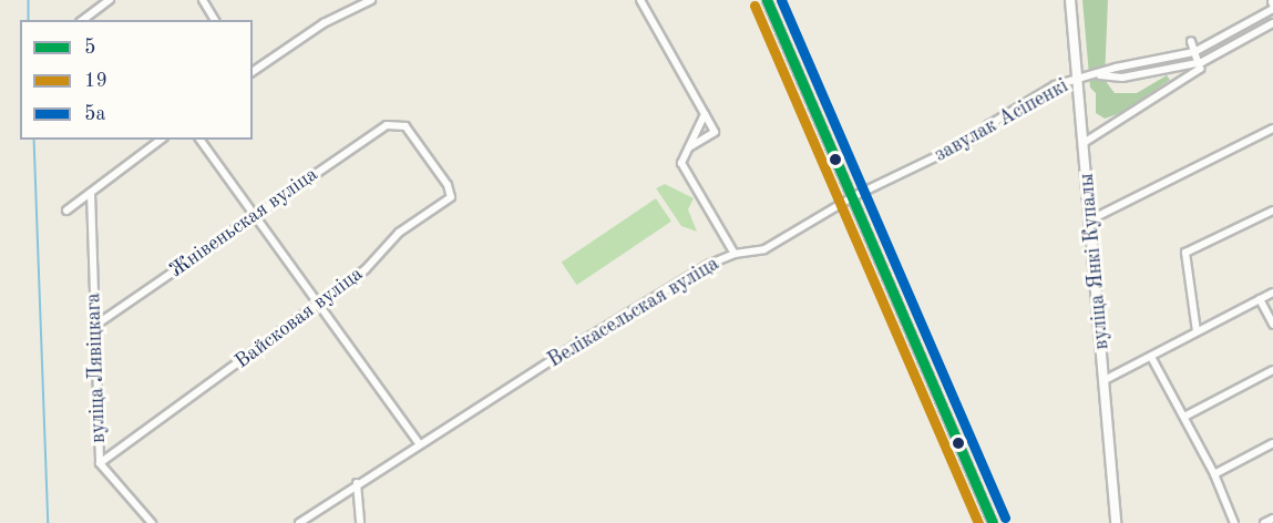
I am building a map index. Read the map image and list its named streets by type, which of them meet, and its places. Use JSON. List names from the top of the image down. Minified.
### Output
{"streets":{"main road":["вуліца Янкі Купалы"],"street":["завулак Асіпенкі","Жнівеньская вуліца","Велікасельская вуліца","Вайсковая вуліца","вуліца Лявіцкага"]},"crossings":[["завулак Асіпенкі","вуліца Янкі Купалы"],["завулак Асіпенкі","Велікасельская вуліца"],["Жнівеньская вуліца","Вайсковая вуліца"],["Жнівеньская вуліца","вуліца Лявіцкага"],["Вайсковая вуліца","вуліца Лявіцкага"]],"lines":["transit line 5","transit line 5а","transit line 19"],"legend":["5","19","5а"]}
